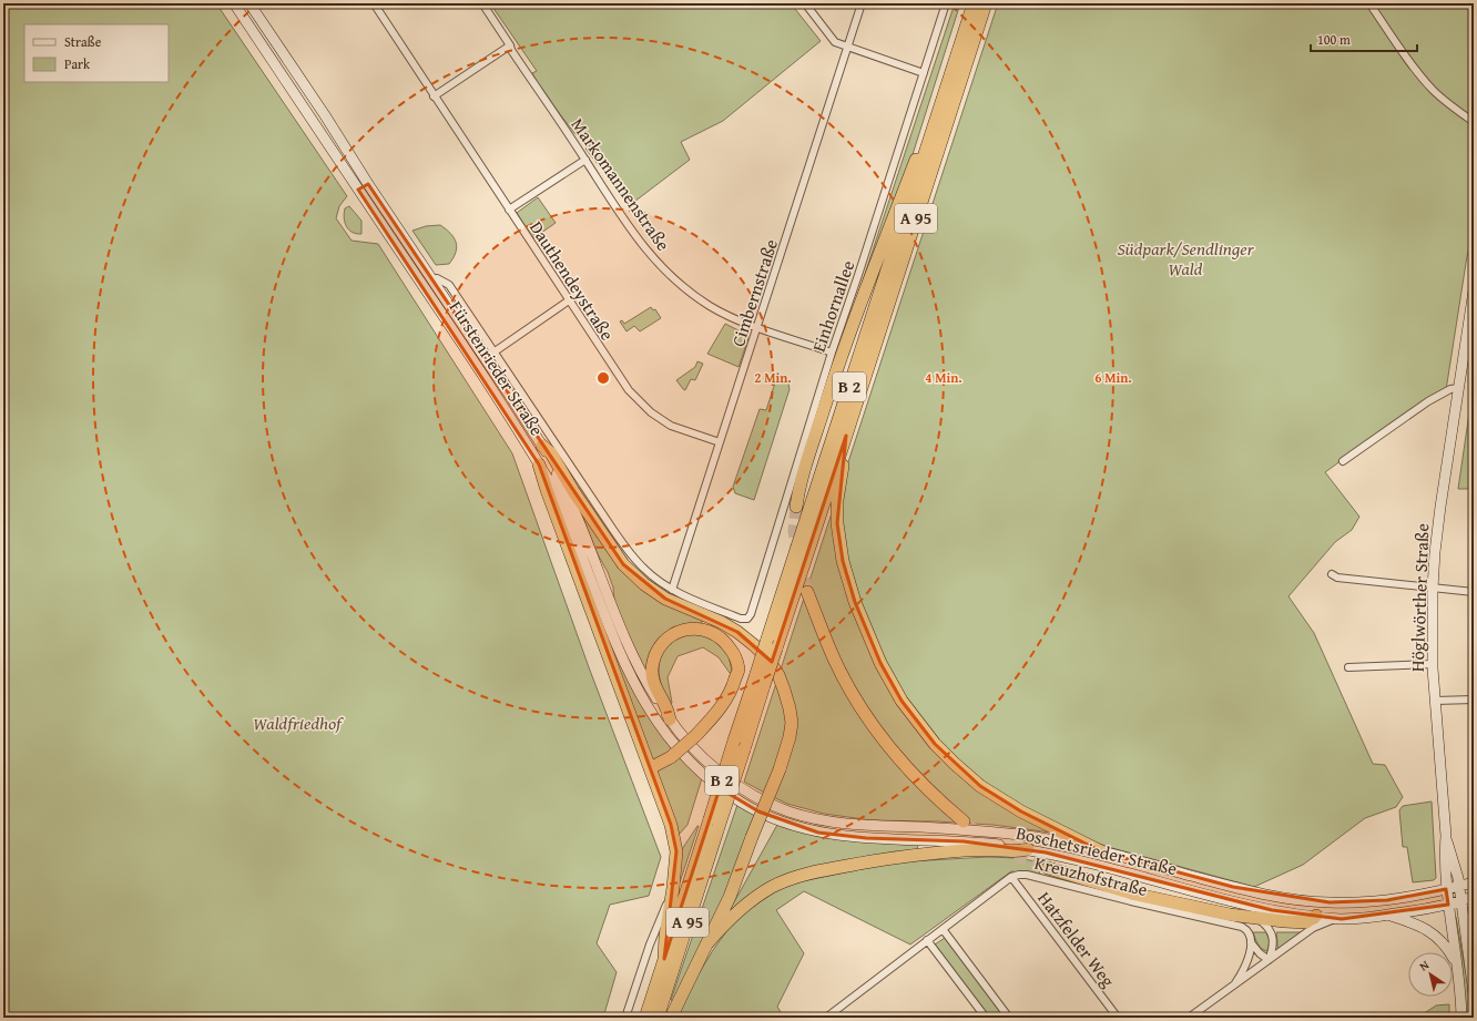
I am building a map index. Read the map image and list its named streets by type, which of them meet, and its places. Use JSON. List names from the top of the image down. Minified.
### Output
{"streets":{"highway":["A 95","B 2"],"main road":["Fürstenrieder Straße","Höglwörther Straße","Boschetsrieder Straße"],"street":["Markomannenstraße","Dauthendeystraße","Cimbernstraße","Einhornallee","Kreuzhofstraße","Hatzfelder Weg"]},"crossings":[["Markomannenstraße","Cimbernstraße"],["Markomannenstraße","Einhornallee"],["A 95","B 2"],["Dauthendeystraße","Cimbernstraße"],["Cimbernstraße","Fürstenrieder Straße"],["Einhornallee","Fürstenrieder Straße"],["Fürstenrieder Straße","Boschetsrieder Straße"],["Höglwörther Straße","Boschetsrieder Straße"],["Kreuzhofstraße","Hatzfelder Weg"]],"parks":["Südpark/Sendlinger Wald","Waldfriedhof"],"legend":["Straße","Park"],"scale_bar":"100 m","north":"top left","rings":["2 Min.","4 Min.","6 Min."]}
